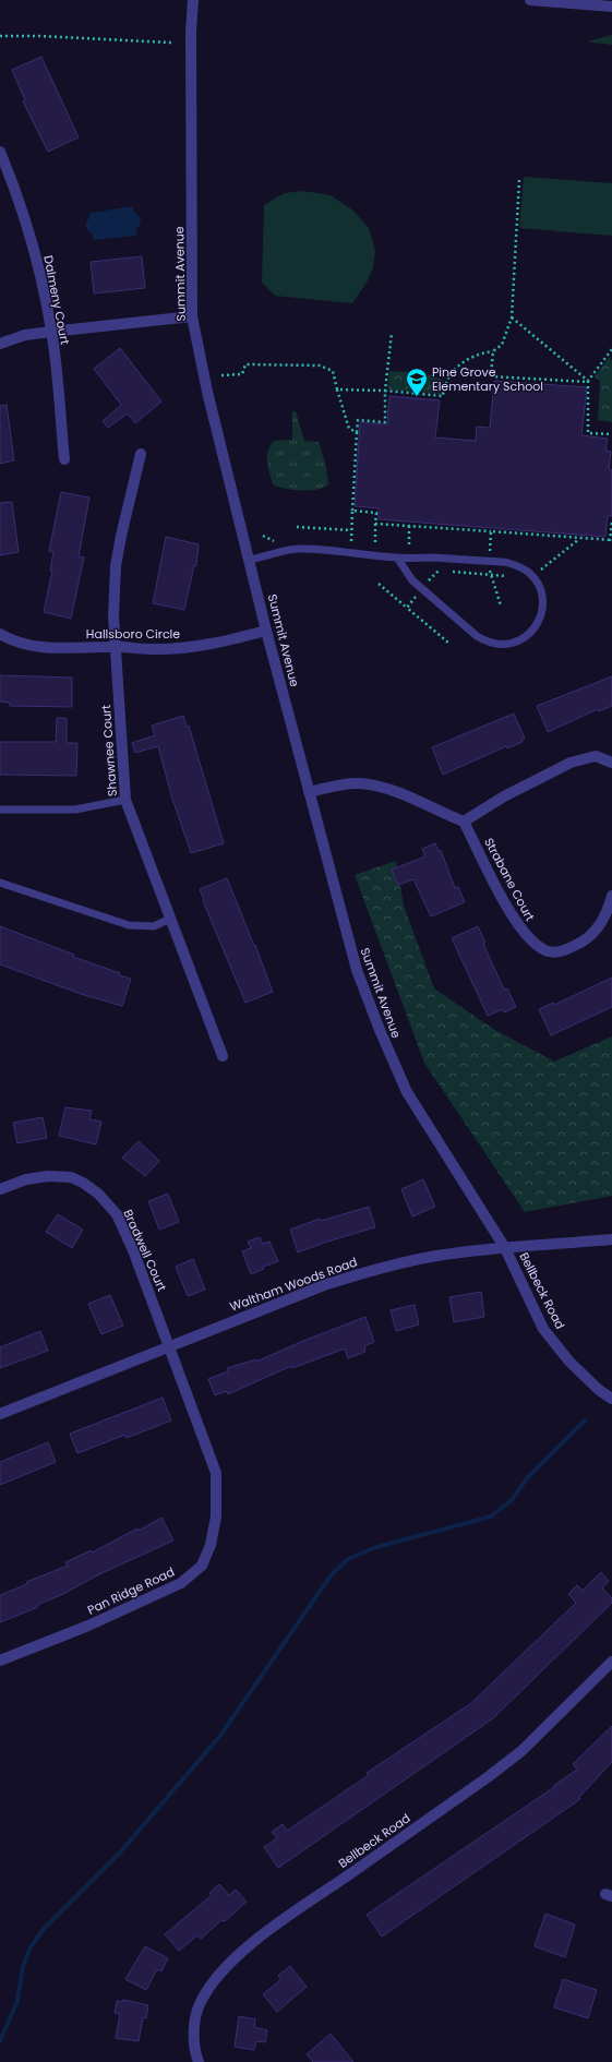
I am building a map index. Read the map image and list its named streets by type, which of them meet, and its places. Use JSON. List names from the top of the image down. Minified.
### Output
{"streets":{"street":["Summit Avenue","Dalmeny Court","Hallsboro Circle","Shawnee Court","Strabane Court","Bradwell Court","Waltham Woods Road","Bellbeck Road","Pan Ridge Road"]},"crossings":[["Summit Avenue","Hallsboro Circle"],["Summit Avenue","Waltham Woods Road"],["Summit Avenue","Bellbeck Road"],["Hallsboro Circle","Shawnee Court"],["Bradwell Court","Waltham Woods Road"],["Bradwell Court","Pan Ridge Road"],["Waltham Woods Road","Bellbeck Road"],["Waltham Woods Road","Pan Ridge Road"]],"places":{"school or university":["Pine Grove Elementary School"]}}
